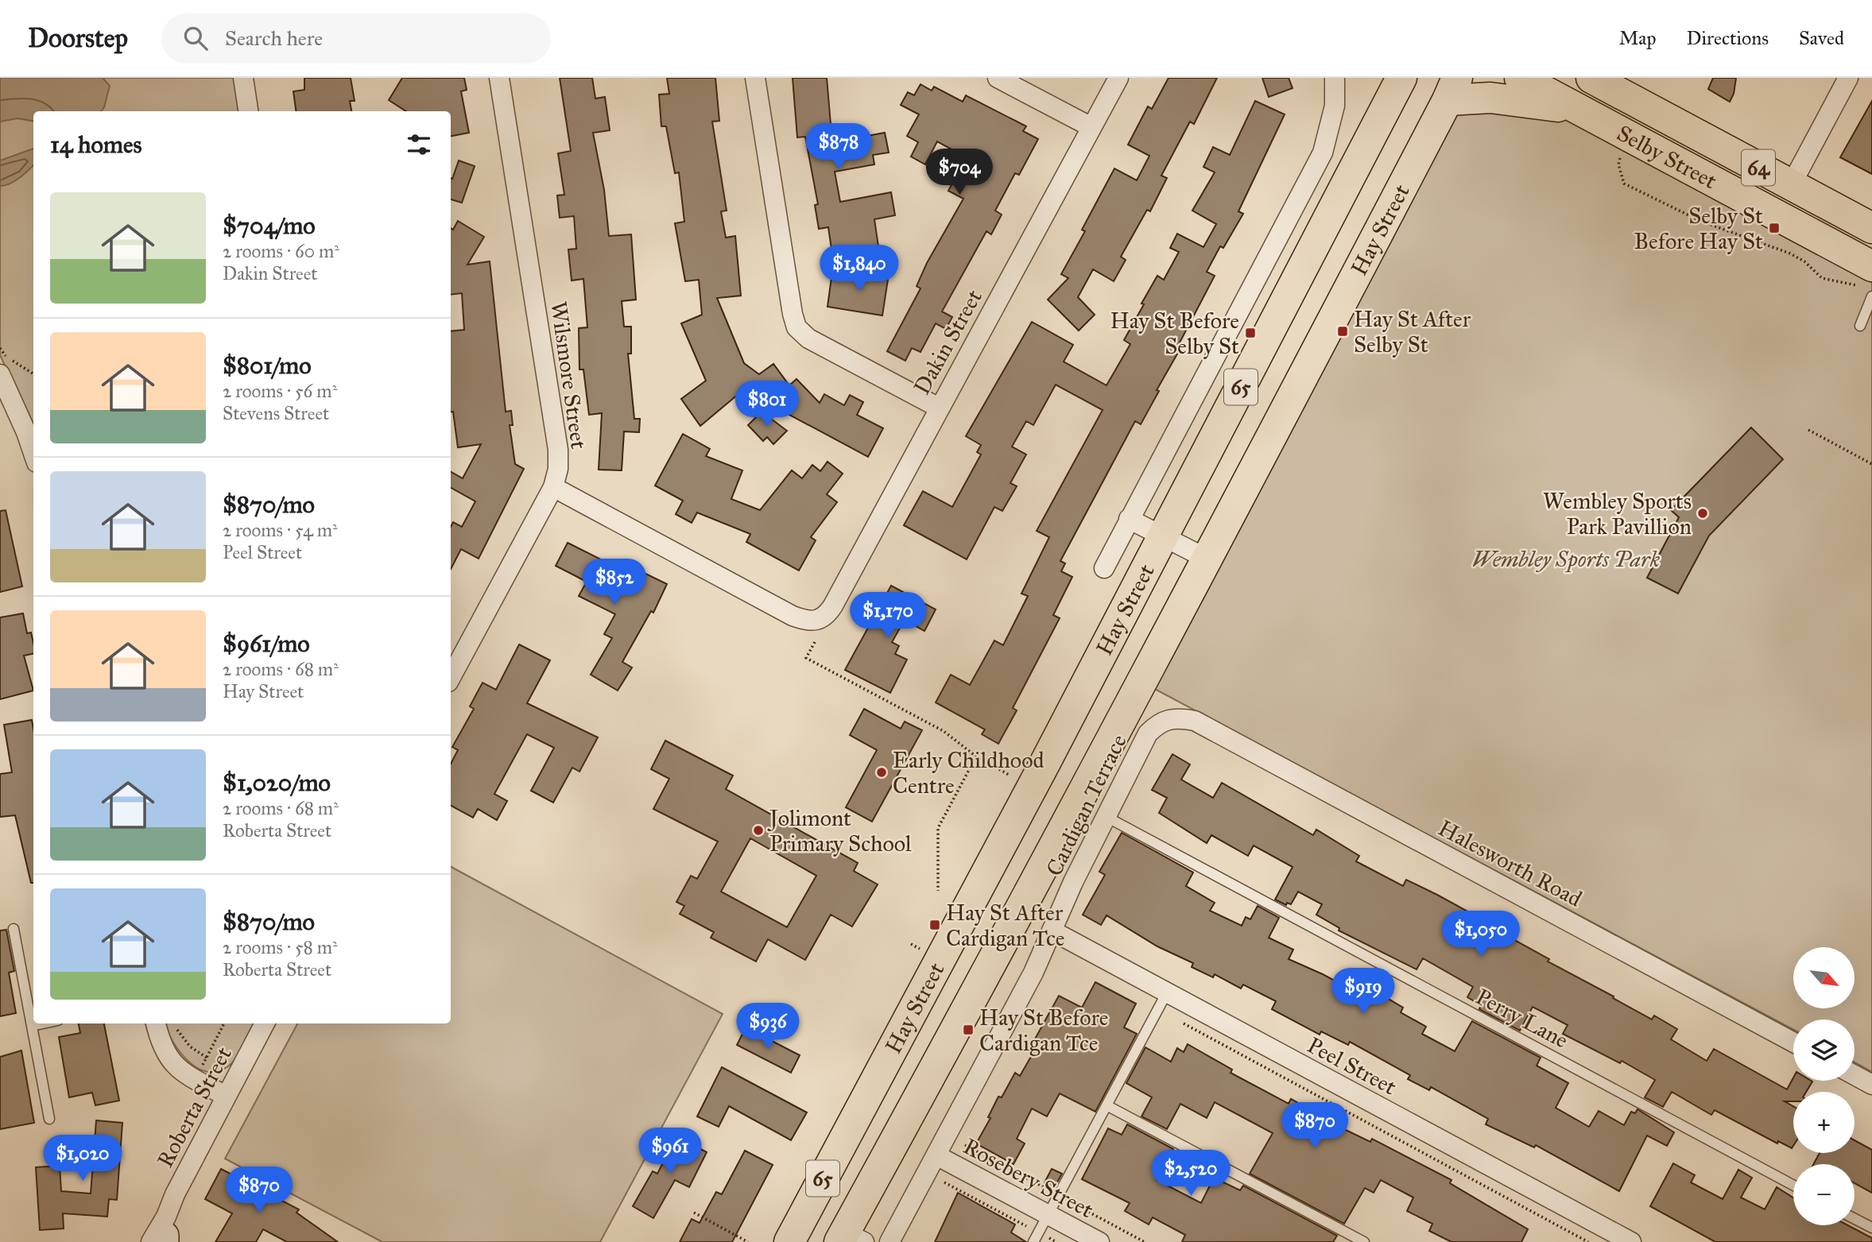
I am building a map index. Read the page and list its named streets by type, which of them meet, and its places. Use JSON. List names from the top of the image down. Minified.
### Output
{"streets":{"main road":["Selby Street","64","Hay Street","65"],"street":["Dakin Street","Wilsmore Street","Cardigan Terrace","Halesworth Road","Peel Street","Roberta Street","Rosebery Street"],"lane":["Perry Lane"]},"crossings":[["Dakin Street","Wilsmore Street"],["Cardigan Terrace","Halesworth Road"],["Cardigan Terrace","Perry Lane"],["Cardigan Terrace","Peel Street"],["Cardigan Terrace","Rosebery Street"]],"parks":["Wembley Sports Park"],"places":{"transit":["Selby St Before Hay St","Hay St After Selby St","Hay St Before Selby St","Hay St After Cardigan Tce","Hay St Before Cardigan Tce"],"other":["Wembley Sports Park Pavillion","Early Childhood Centre","Jolimont Primary School"]},"north":"bottom right","page":{"header":"Doorstep","search":"Search here","nav":["Map","Directions","Saved"],"heading":"14 homes","price":["$878","$704","$1,840","$801","$852","$1,170","$1,050","$919","$936","$870","$961","$1,020","$2,520","$870"],"list":[{"name":"$704/mo","note":"2 rooms · 60 m² · Dakin Street"},{"name":"$801/mo","note":"2 rooms · 56 m² · Stevens Street"},{"name":"$870/mo","note":"2 rooms · 54 m² · Peel Street"},{"name":"$961/mo","note":"2 rooms · 68 m² · Hay Street"},{"name":"$1,020/mo","note":"2 rooms · 68 m² · Roberta Street"},{"name":"$870/mo","note":"2 rooms · 58 m² · Roberta Street"}],"map_buttons":["+","−"]}}
